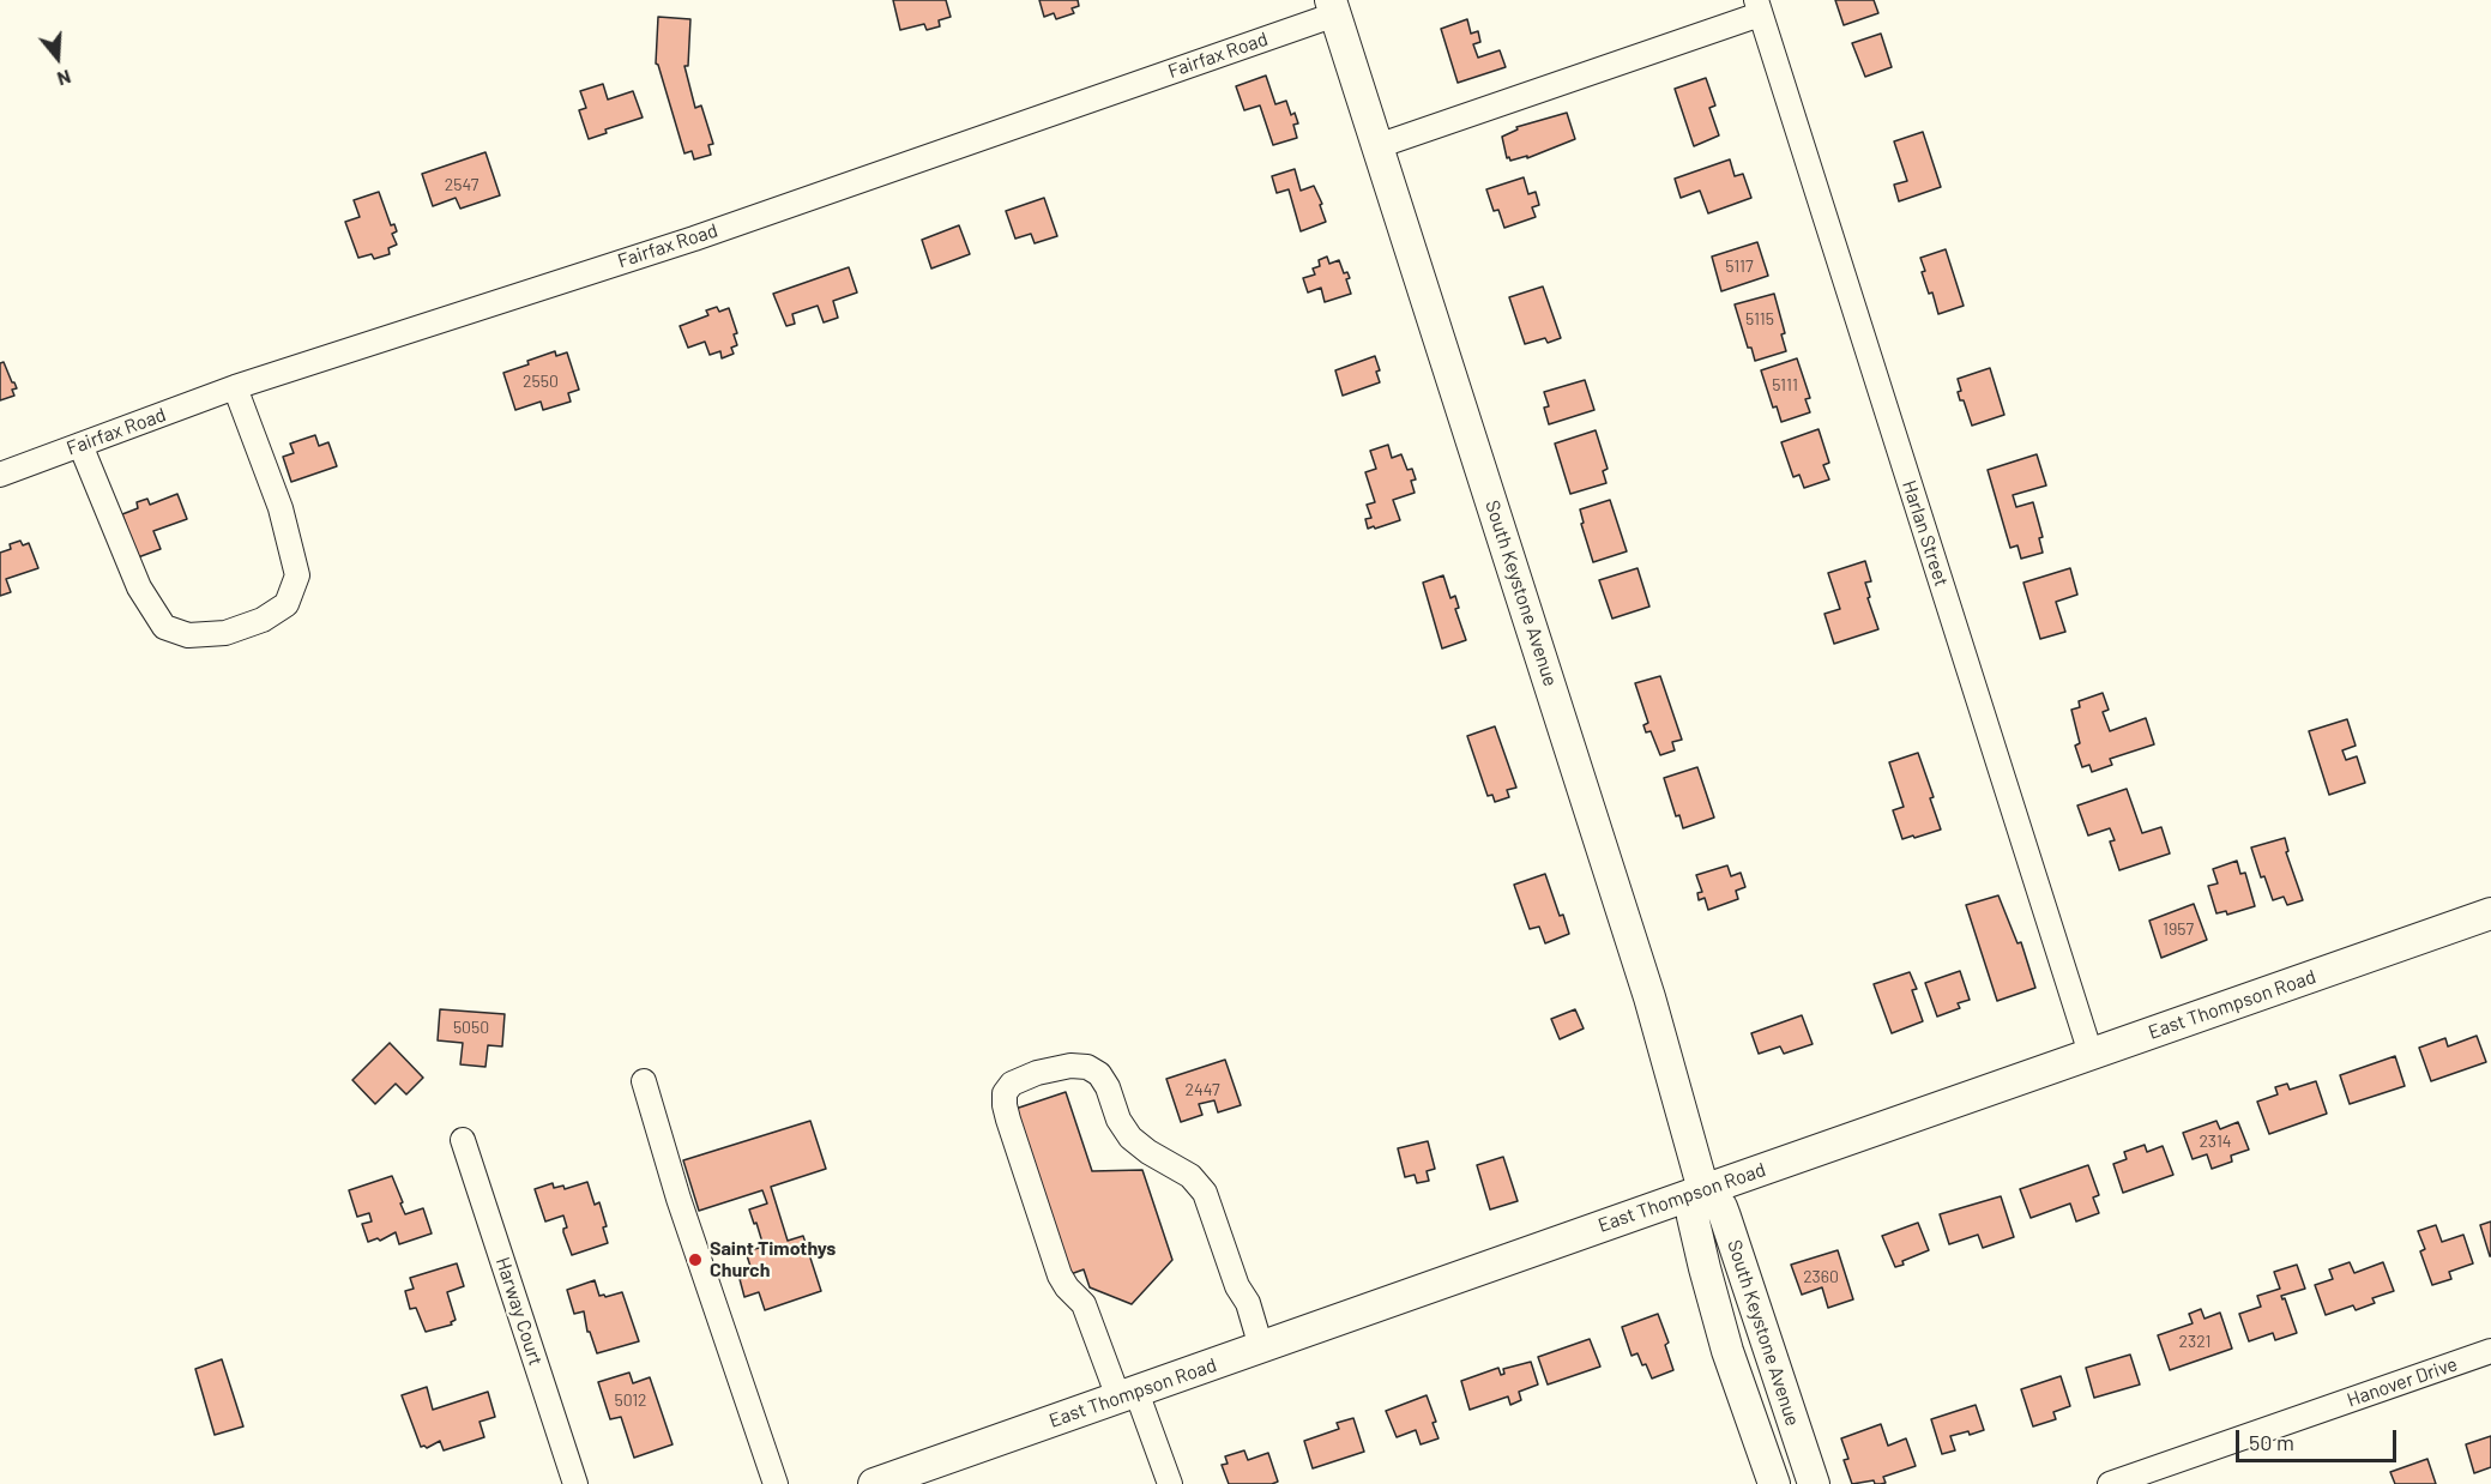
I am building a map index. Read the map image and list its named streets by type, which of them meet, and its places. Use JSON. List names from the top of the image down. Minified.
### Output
{"streets":{"main road":["South Keystone Avenue","East Thompson Road"],"street":["Fairfax Road","Harlan Street","Harway Court","Hanover Drive"]},"crossings":[["Fairfax Road","South Keystone Avenue"],["Harlan Street","East Thompson Road"],["South Keystone Avenue","East Thompson Road"]],"places":["Saint Timothys Church"],"house_numbers":["2547","5117","5115","2550","5111","1957","5050","2447","2314","2360","2321","5012"],"scale_bar":"50 m","north":"bottom"}
